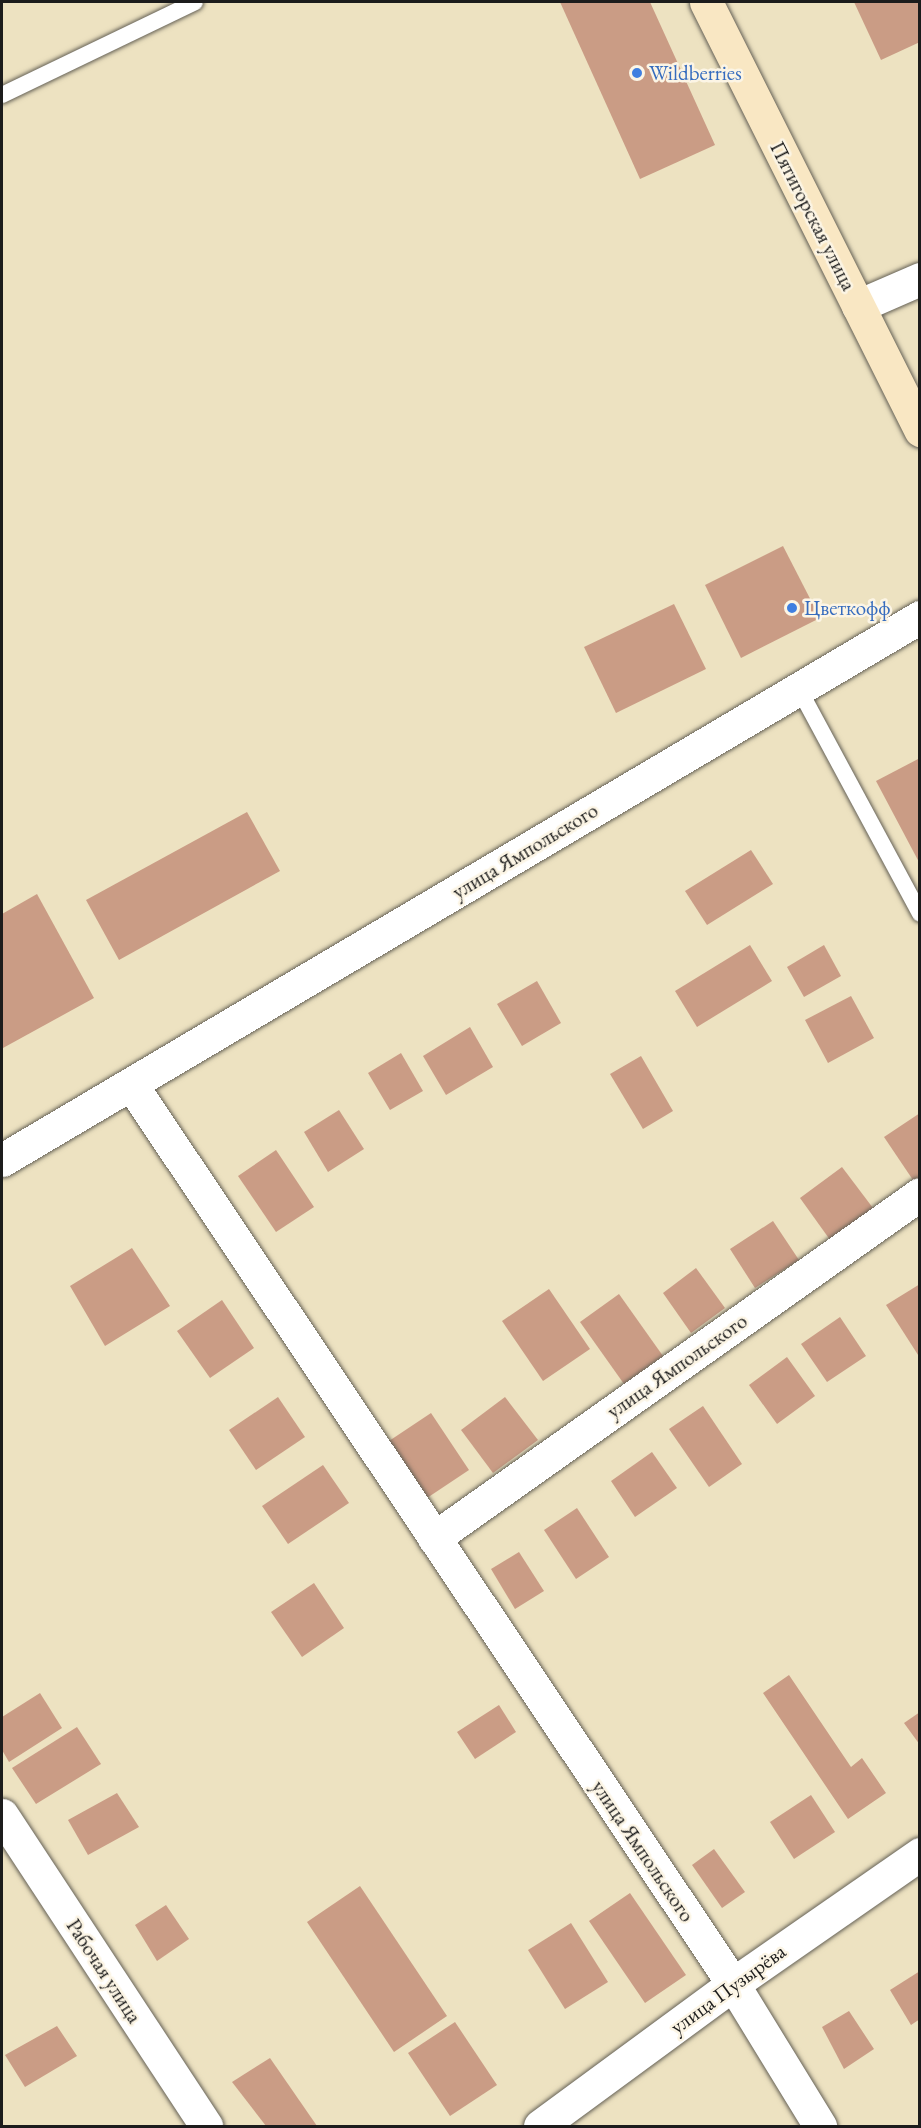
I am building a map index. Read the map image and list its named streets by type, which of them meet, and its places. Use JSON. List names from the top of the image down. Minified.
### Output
{"streets":{"main road":["Пятигорская улица"],"street":["улица Ямпольского","Рабочая улица","улица Пузырёва"]},"crossings":[["улица Ямпольского","улица Пузырёва"]],"places":["Wildberries","Цветкофф"]}
